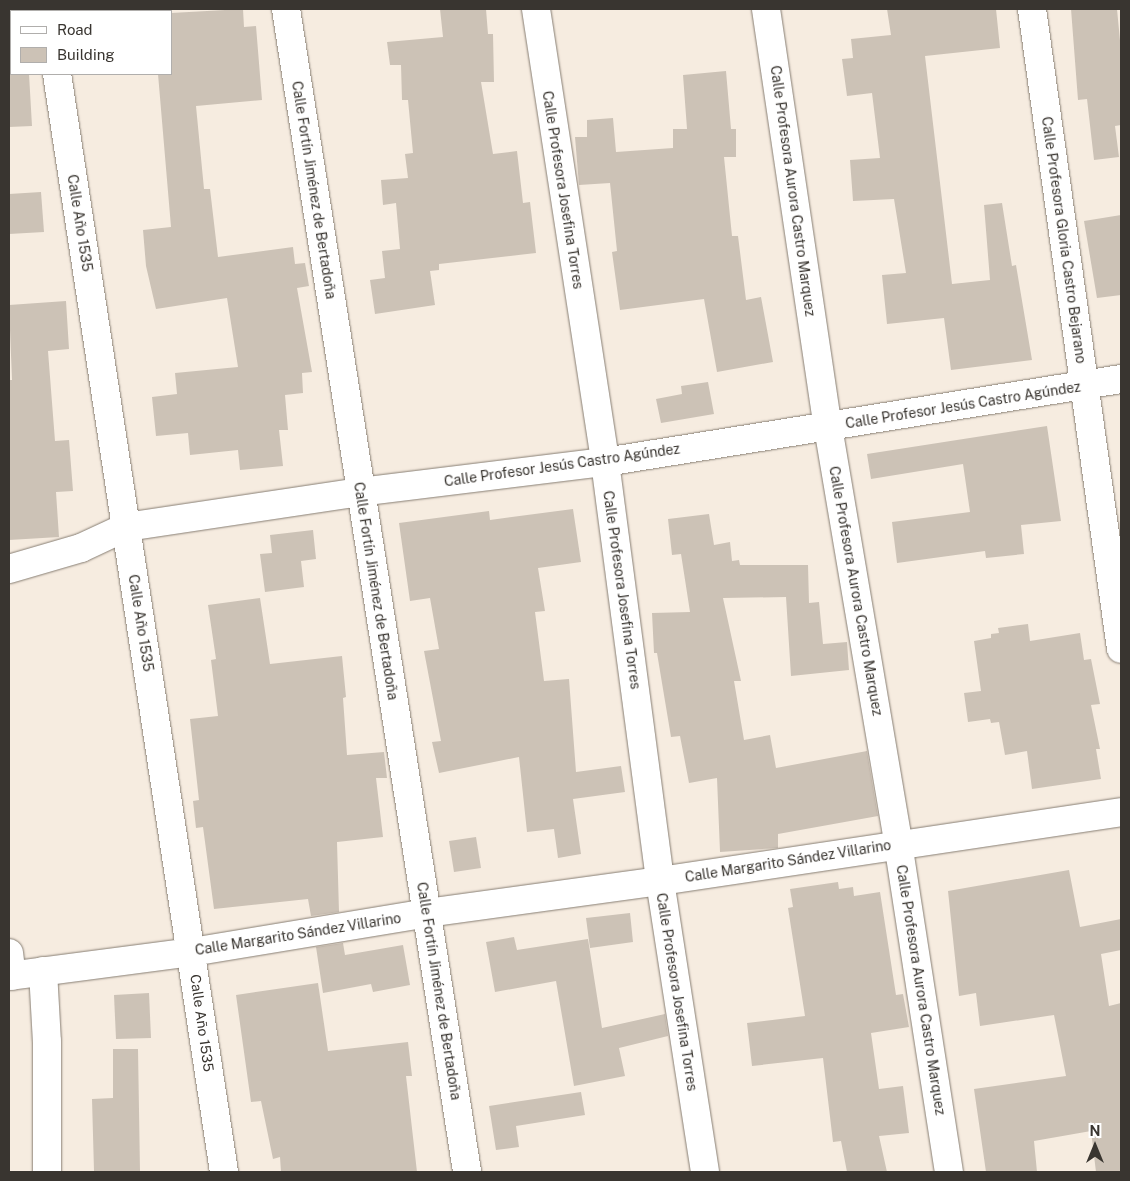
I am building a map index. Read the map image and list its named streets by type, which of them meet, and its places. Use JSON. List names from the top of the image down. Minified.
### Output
{"streets":{"street":["Calle Fortín Jiménez de Bertadoña","Calle Profesora Josefina Torres","Calle Profesora Aurora Castro Marquez","Calle Año 1535","Calle Profesora Gloria Castro Bejarano","Calle Profesor Jesús Castro Agúndez","Calle Margarito Sández Villarino"]},"crossings":[["Calle Fortín Jiménez de Bertadoña","Calle Profesor Jesús Castro Agúndez"],["Calle Fortín Jiménez de Bertadoña","Calle Margarito Sández Villarino"],["Calle Profesora Josefina Torres","Calle Profesor Jesús Castro Agúndez"],["Calle Profesora Josefina Torres","Calle Margarito Sández Villarino"],["Calle Profesora Aurora Castro Marquez","Calle Profesor Jesús Castro Agúndez"],["Calle Profesora Aurora Castro Marquez","Calle Margarito Sández Villarino"],["Calle Año 1535","Calle Profesor Jesús Castro Agúndez"],["Calle Año 1535","Calle Margarito Sández Villarino"],["Calle Profesora Gloria Castro Bejarano","Calle Profesor Jesús Castro Agúndez"]],"legend":["Road","Building"],"north":"top"}
